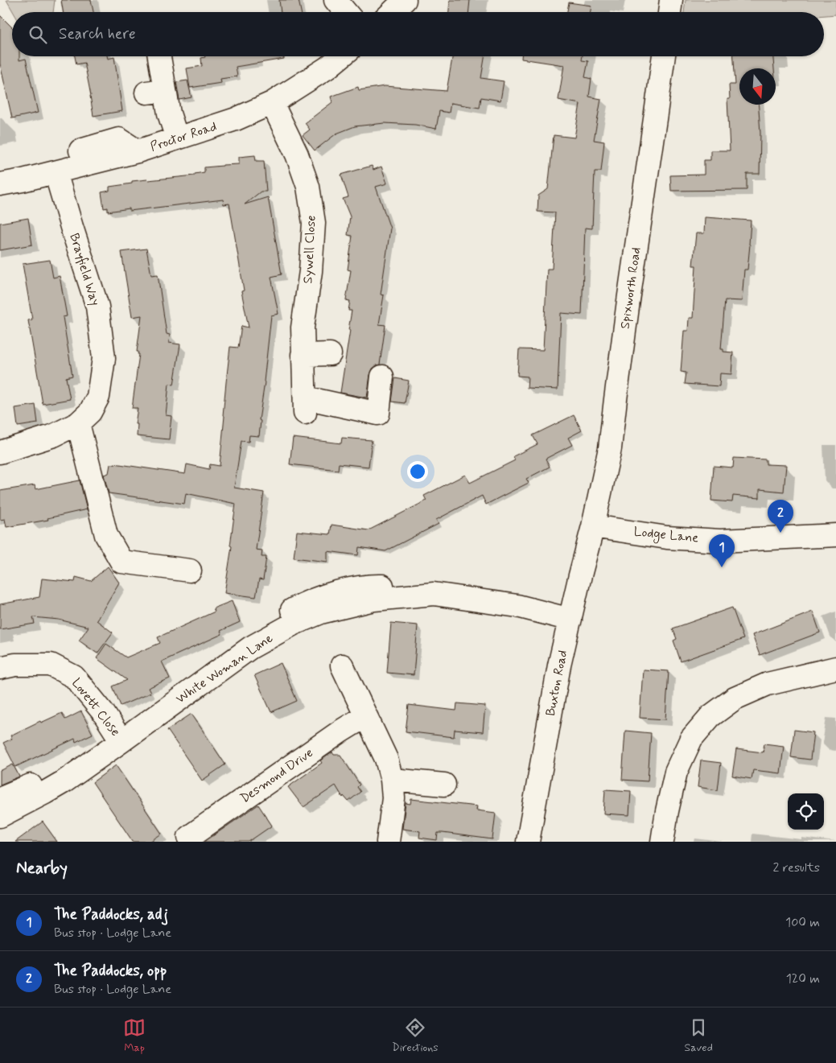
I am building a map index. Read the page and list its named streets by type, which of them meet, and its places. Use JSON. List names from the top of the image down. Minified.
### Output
{"streets":{"street":["Proctor Road","Sywell Close","Brayfield Way","Spixworth Road","Lodge Lane","White Woman Lane","Buxton Road","Lovett Close","Desmond Drive"]},"crossings":[["Proctor Road","Sywell Close"],["Proctor Road","Brayfield Way"],["Spixworth Road","Lodge Lane"],["Spixworth Road","Buxton Road"],["Lodge Lane","Buxton Road"],["White Woman Lane","Buxton Road"],["White Woman Lane","Lovett Close"]],"north":"bottom","page":{"search":"Search here","pins":["2","1"],"heading":["Nearby","2 results"],"list":[{"mark":"1","name":"The Paddocks, adj","note":"Bus stop · Lodge Lane","value":"100 m"},{"mark":"2","name":"The Paddocks, opp","note":"Bus stop · Lodge Lane","value":"120 m"}],"nav":["Map","Directions","Saved"]}}
